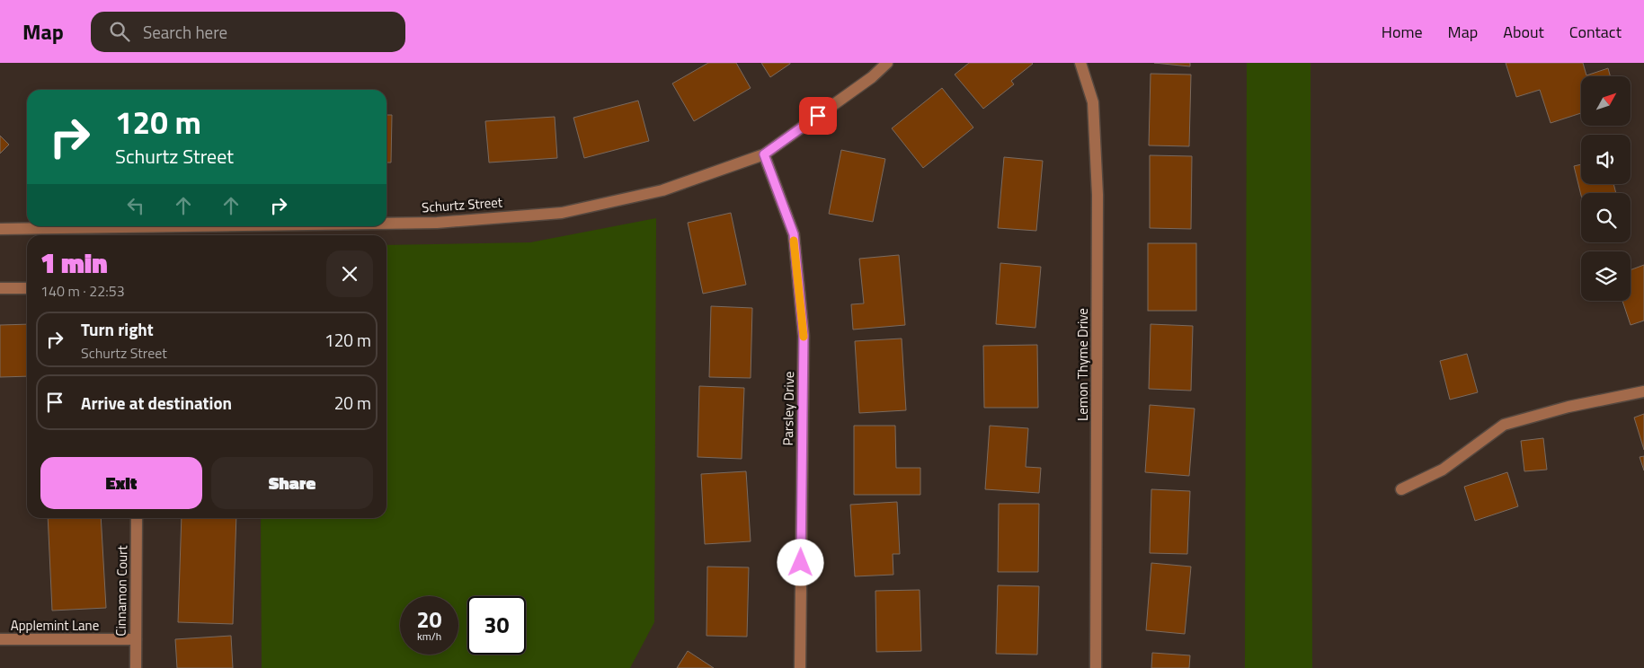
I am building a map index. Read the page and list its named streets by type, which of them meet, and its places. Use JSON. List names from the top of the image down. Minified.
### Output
{"streets":{"street":["Schurtz Street","Lemon Thyme Drive","Parsley Drive","Cinnamon Court","Applemint Lane"]},"crossings":[["Schurtz Street","Parsley Drive"],["Cinnamon Court","Applemint Lane"]],"north":"top right","page":{"header":"Map","search":"Search here","nav":["Home","Map","About","Contact"],"turn":["120 m","Schurtz Street"],"heading":["1 min","140 m · 22:53"],"list":[{"name":"Turn right","note":"Schurtz Street","value":"120 m"},{"name":"Arrive at destination","value":"20 m"}],"buttons":["Exit","Share"],"speed":"20 km/h","limit":"30"}}
